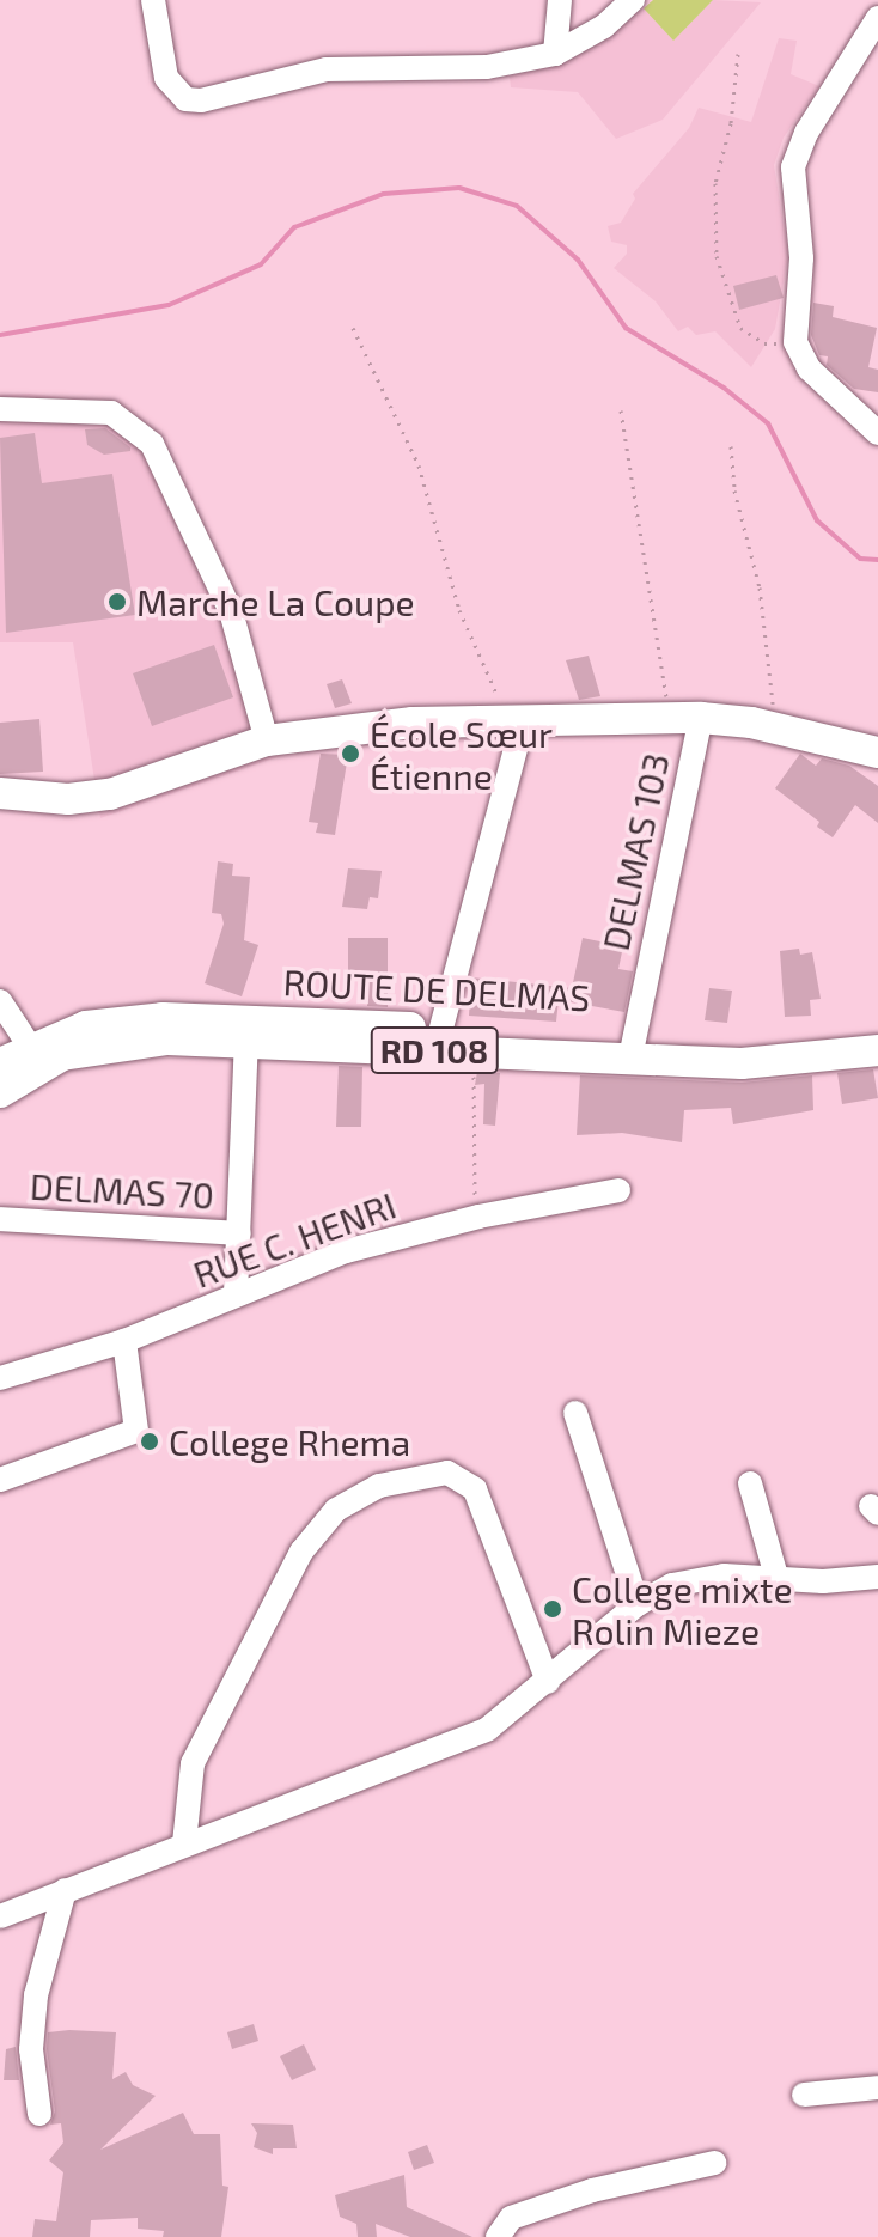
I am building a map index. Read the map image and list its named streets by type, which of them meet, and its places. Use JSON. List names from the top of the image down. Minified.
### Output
{"streets":{"main road":["ROUTE DE DELMAS","RD 108"],"street":["DELMAS 103","DELMAS 70","RUE C. HENRI"]},"crossings":[["DELMAS 103","ROUTE DE DELMAS"]],"places":["Marche La Coupe","École Sœur Étienne","College Rhema","College mixte Rolin Mieze"]}
